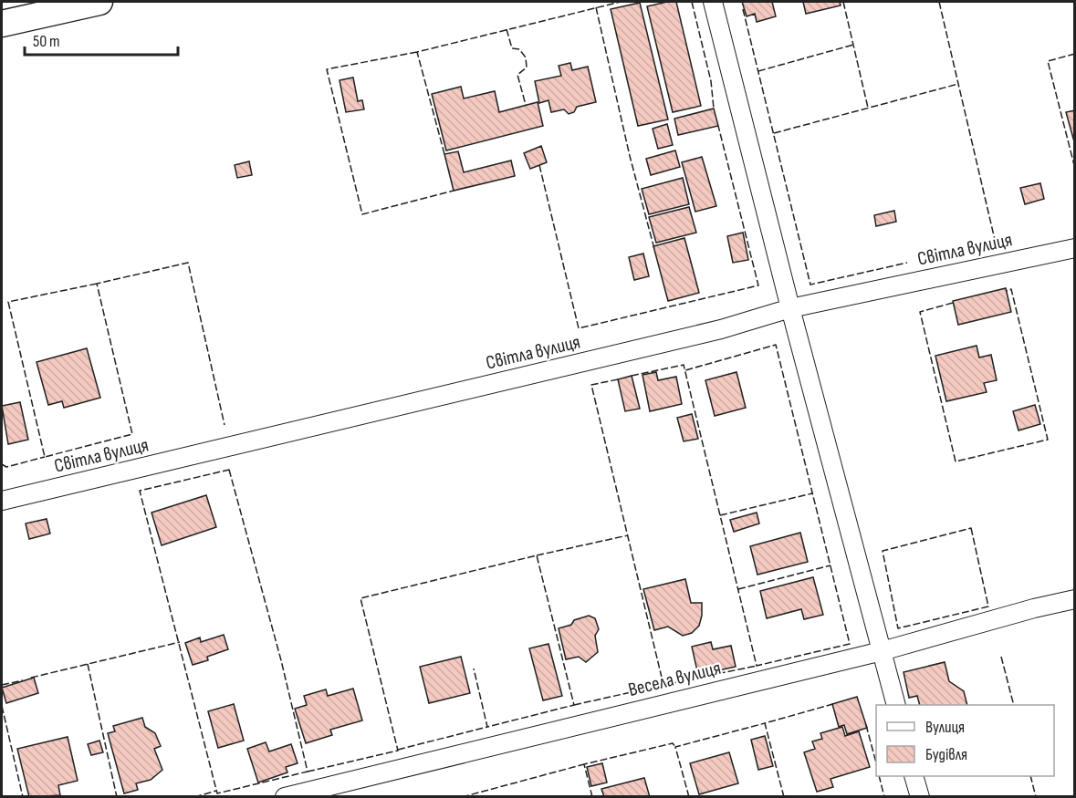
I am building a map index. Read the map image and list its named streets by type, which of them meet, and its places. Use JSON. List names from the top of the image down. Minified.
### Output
{"streets":{"street":["Світла вулиця","Весела вулиця"]},"legend":["Вулиця","Будівля"],"scale_bar":"50 m"}
